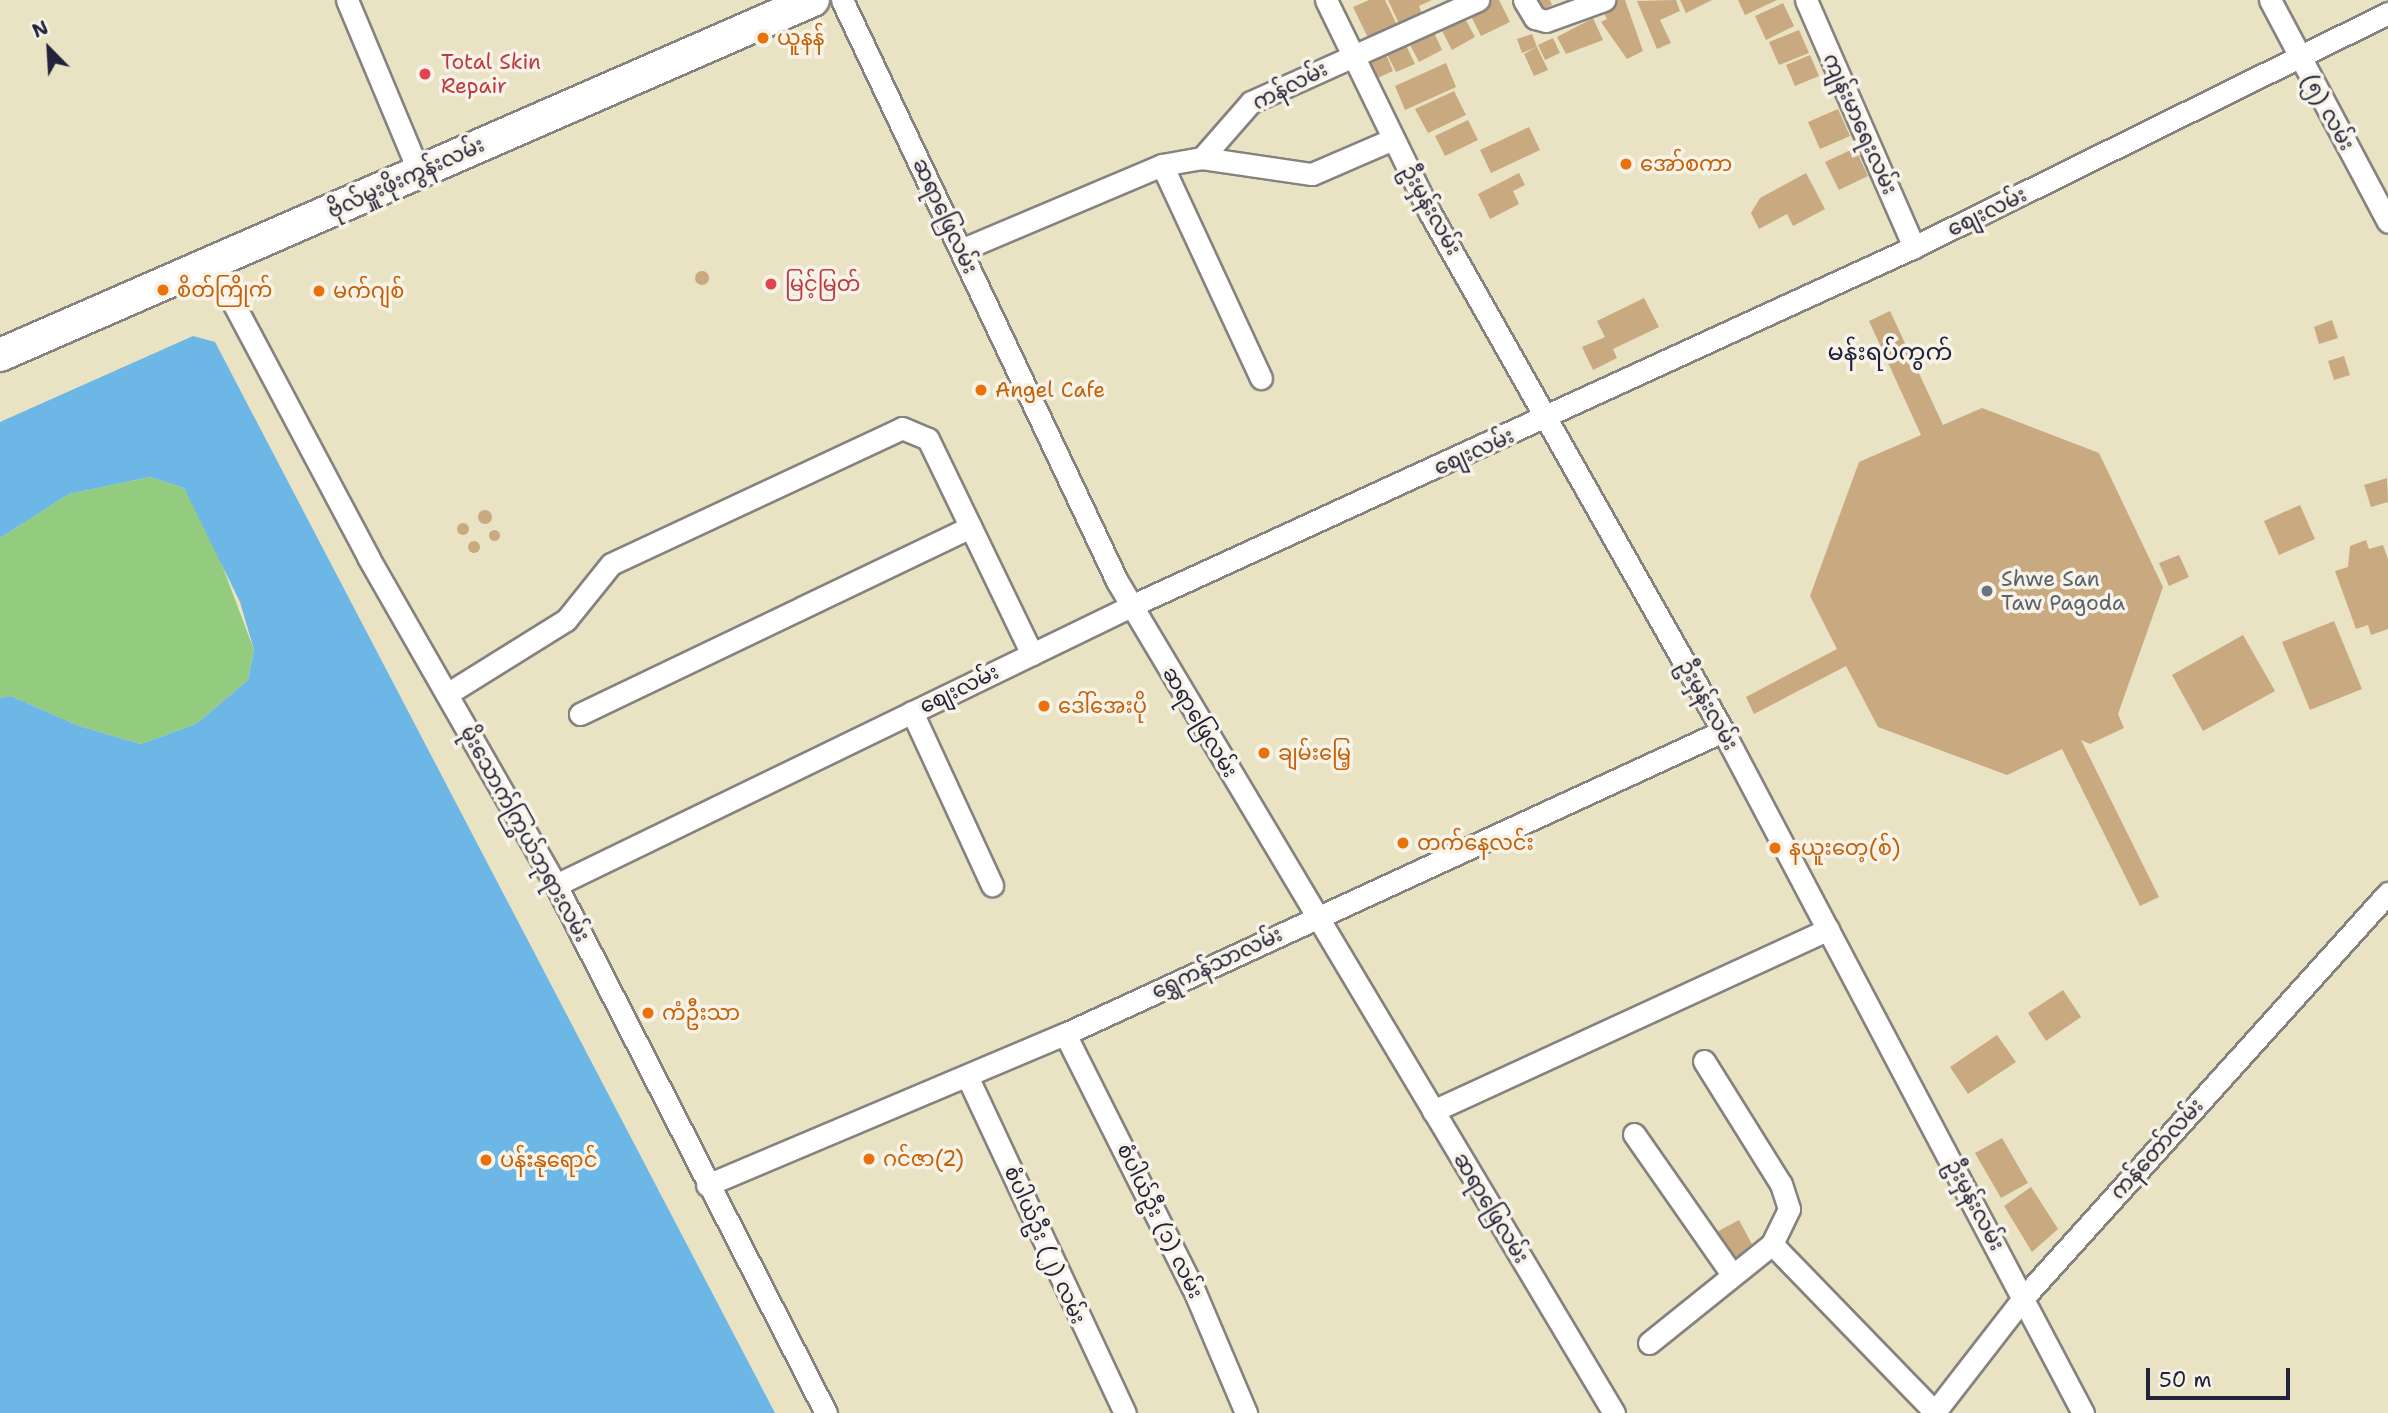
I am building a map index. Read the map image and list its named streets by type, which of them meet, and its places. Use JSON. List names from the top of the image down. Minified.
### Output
{"streets":{"street":["ကန်လမ်း","(၅) လမ်း","ကျန်းမာရေးလမ်း","ဗိုလ်မှူးဖိုးကွန်းလမ်း","ဦးမှန်းလမ်း","စျေးလမ်း","ဆရာဖြေလမ်း","မိုးသောက်ကြွယ်ဘုရားလမ်း","‌ရွှေကန်သာလမ်း","ကန်တော်လမ်း","စံပါယ်ဦး (၁) လမ်း","စံပါယ်ဦး (၂) လမ်း"]},"crossings":[["ကန်လမ်း","ဦးမှန်းလမ်း"],["(၅) လမ်း","စျေးလမ်း"],["ကျန်းမာရေးလမ်း","စျေးလမ်း"],["ဗိုလ်မှူးဖိုးကွန်းလမ်း","မိုးသောက်ကြွယ်ဘုရားလမ်း"],["ဦးမှန်းလမ်း","စျေးလမ်း"],["ဦးမှန်းလမ်း","‌ရွှေကန်သာလမ်း"],["ဦးမှန်းလမ်း","ကန်တော်လမ်း"],["စျေးလမ်း","ဆရာဖြေလမ်း"],["စျေးလမ်း","မိုးသောက်ကြွယ်ဘုရားလမ်း"],["ဆရာဖြေလမ်း","‌ရွှေကန်သာလမ်း"],["မိုးသောက်ကြွယ်ဘုရားလမ်း","‌ရွှေကန်သာလမ်း"],["‌ရွှေကန်သာလမ်း","စံပါယ်ဦး (၁) လမ်း"],["‌ရွှေကန်သာလမ်း","စံပါယ်ဦး (၂) လမ်း"]],"districts":["မန်းရပ်ကွက်"],"places":["ယူနန်","Total Skin Repair","အော်စကာ","မြင့်မြတ်","စိတ်ကြိုက်","မက်ဂျစ်","Angel Cafe","Shwe San Taw Pagoda","ဒေါ်အေးပို","ချမ်းမြေ့","တက်နေလင်း","နယူးတေ့(စ်)","ကံဦးသာ","ဂင်ဇာ(2)","ပန်းနုရောင်"],"scale_bar":"50 m","north":"top left"}
